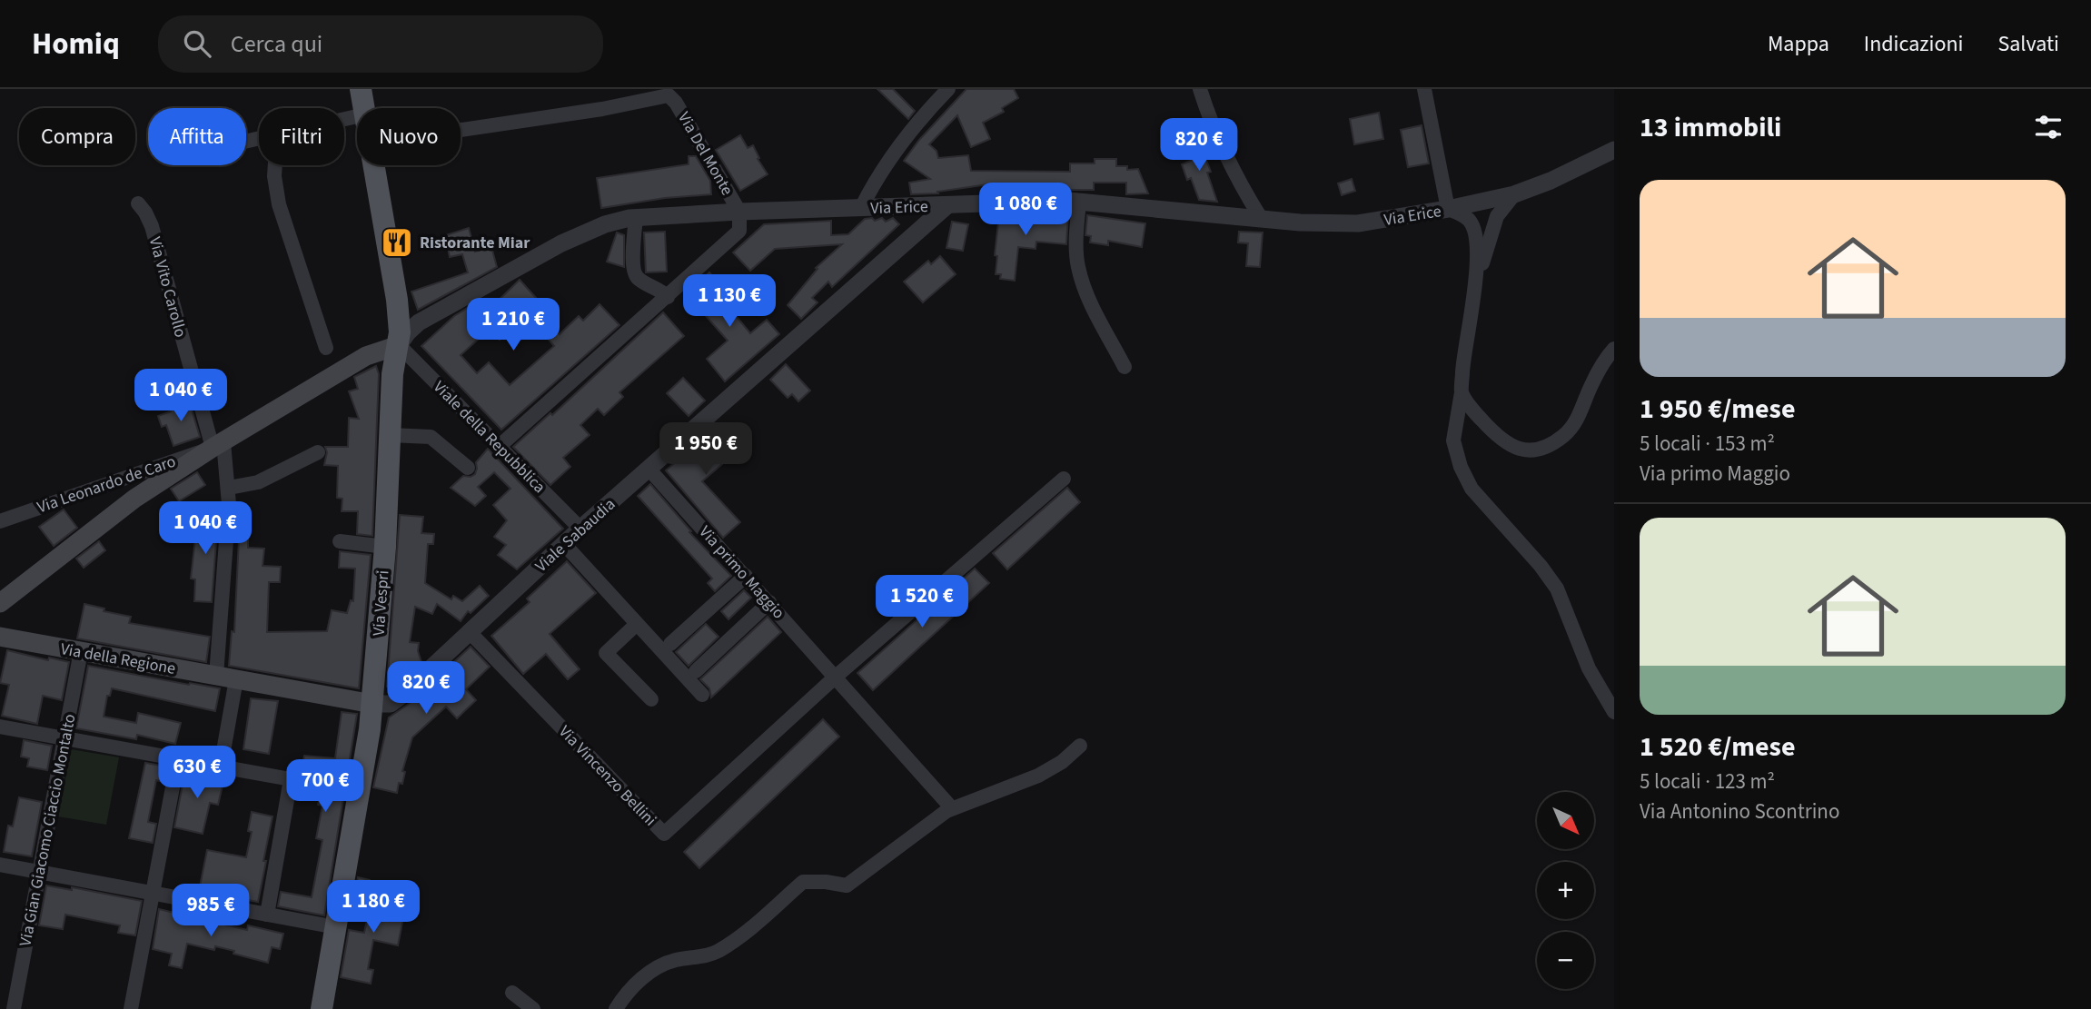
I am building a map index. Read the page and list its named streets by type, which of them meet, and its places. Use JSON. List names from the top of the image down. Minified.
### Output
{"streets":{"main road":["Via Vespri","Via della Regione"],"street":["Via Del Monte","Via Erice","Via Vito Carollo","Viale della Repubblica","Via Leonardo de Caro","Viale Sabaudia","Via primo Maggio","Via Vincenzo Bellini","Via Gian Giacomo Ciaccio Montalto"]},"crossings":[["Via Del Monte","Via Erice"],["Via Erice","Viale Sabaudia"],["Via Erice","Via Vespri"],["Via Vito Carollo","Via Leonardo de Caro"],["Via Vito Carollo","Via della Regione"],["Viale della Repubblica","Viale Sabaudia"],["Viale della Repubblica","Via Vespri"],["Viale Sabaudia","Via primo Maggio"],["Viale Sabaudia","Via Vespri"],["Viale Sabaudia","Via della Regione"],["Viale Sabaudia","Via Vincenzo Bellini"],["Via primo Maggio","Via Vincenzo Bellini"],["Via Vespri","Via della Regione"],["Via della Regione","Via Gian Giacomo Ciaccio Montalto"]],"places":{"restaurant":["Ristorante Miar"]},"north":"bottom right","page":{"header":"Homiq","search":"Cerca qui","nav":["Mappa","Indicazioni","Salvati"],"heading":"13 immobili","chip":["Compra","Affitta","Filtri","Nuovo"],"price":["820 €","1 080 €","1 130 €","1 210 €","1 040 €","1 950 €","1 040 €","1 520 €","820 €","630 €","700 €","1 180 €","985 €"],"list":[{"name":"1 950 €/mese","note":"5 locali · 153 m² · Via primo Maggio"},{"name":"1 520 €/mese","note":"5 locali · 123 m² · Via Antonino Scontrino"}],"map_buttons":["+","−"]}}
